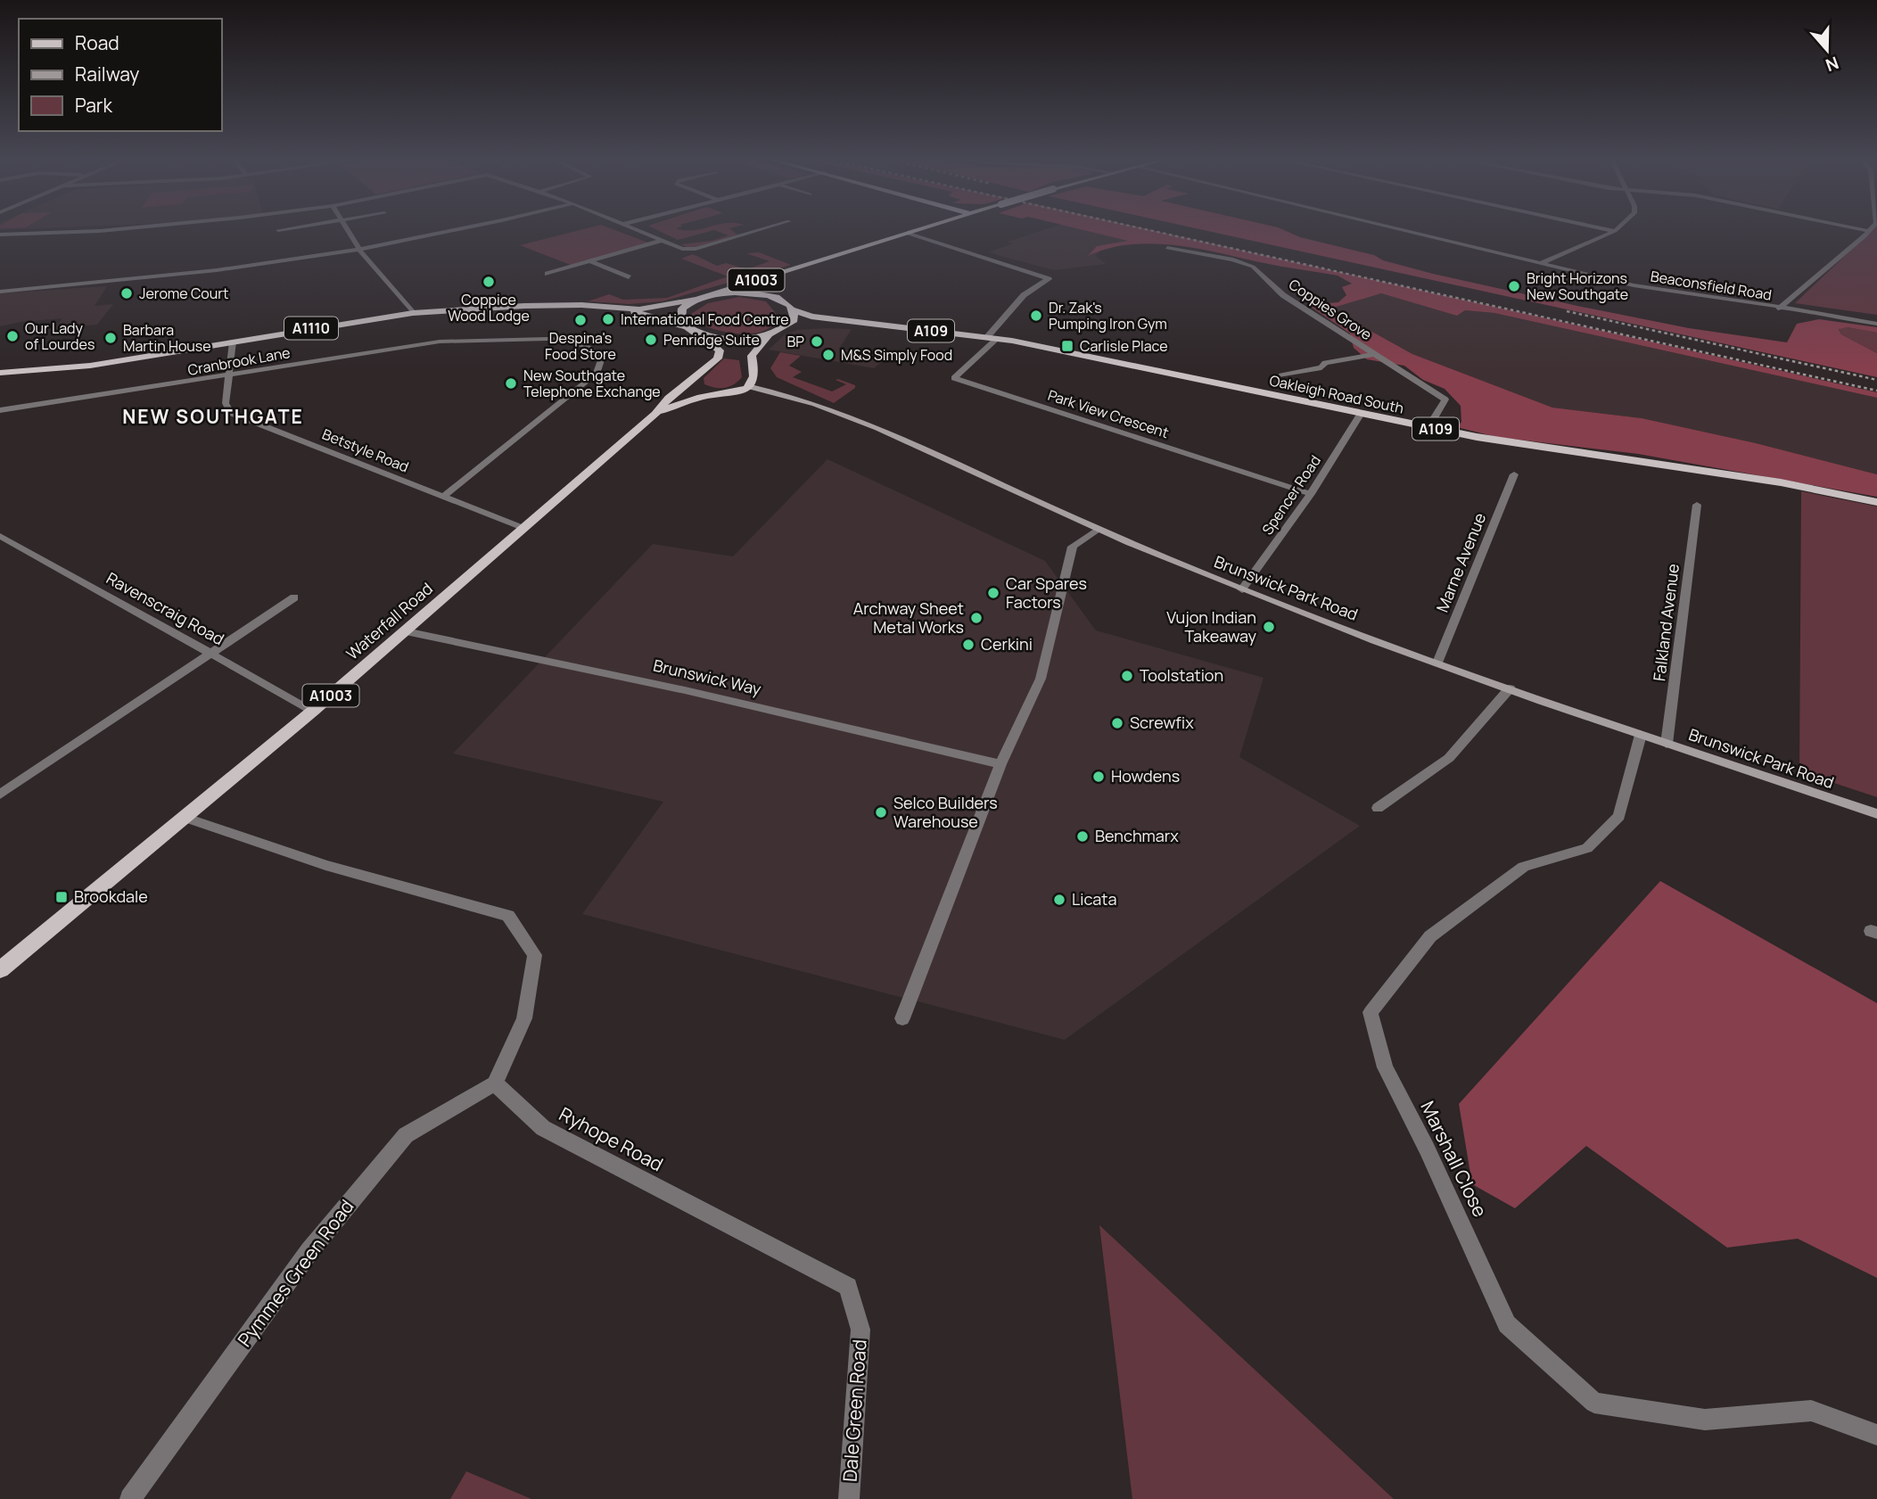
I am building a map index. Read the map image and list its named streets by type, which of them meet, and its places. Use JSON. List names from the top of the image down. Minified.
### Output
{"streets":{"main road":["A1003","A1110","A109","Oakleigh Road South","Waterfall Road"],"street":["Beaconsfield Road","Coppies Grove","Cranbrook Lane","Park View Crescent","Betstyle Road","Spencer Road","Marne Avenue","Brunswick Park Road","Ravenscraig Road","Falkland Avenue","Brunswick Way","Ryhope Road","Marshall Close","Pymmes Green Road","Dale Green Road"]},"crossings":[["A1003","A1110"],["A1003","Oakleigh Road South"],["A1003","Brunswick Park Road"],["A1003","Waterfall Road"],["Coppies Grove","Oakleigh Road South"],["A1110","Betstyle Road"],["Cranbrook Lane","Betstyle Road"],["Oakleigh Road South","Park View Crescent"],["Oakleigh Road South","Spencer Road"],["Park View Crescent","Spencer Road"],["Betstyle Road","Waterfall Road"],["Spencer Road","Brunswick Park Road"],["Marne Avenue","Brunswick Park Road"],["Brunswick Park Road","Falkland Avenue"],["Brunswick Park Road","Marshall Close"],["Ravenscraig Road","Waterfall Road"],["Waterfall Road","Brunswick Way"],["Ryhope Road","Pymmes Green Road"],["Ryhope Road","Dale Green Road"]],"districts":["NEW SOUTHGATE"],"places":{"other":["Coppice Wood Lodge","Bright Horizons New Southgate","Jerome Court","Dr. Zak's Pumping Iron Gym","International Food Centre","Despina's Food Store","Our Lady of Lourdes","Barbara Martin House","Penridge Suite","BP","M&S Simply Food","New Southgate Telephone Exchange","Car Spares Factors","Archway Sheet Metal Works","Vujon Indian Takeaway","Cerkini","Toolstation","Screwfix","Howdens","Selco Builders Warehouse","Benchmarx","Licata"],"transit":["Carlisle Place","Brookdale"]},"legend":["Road","Railway","Park"],"north":"bottom"}
